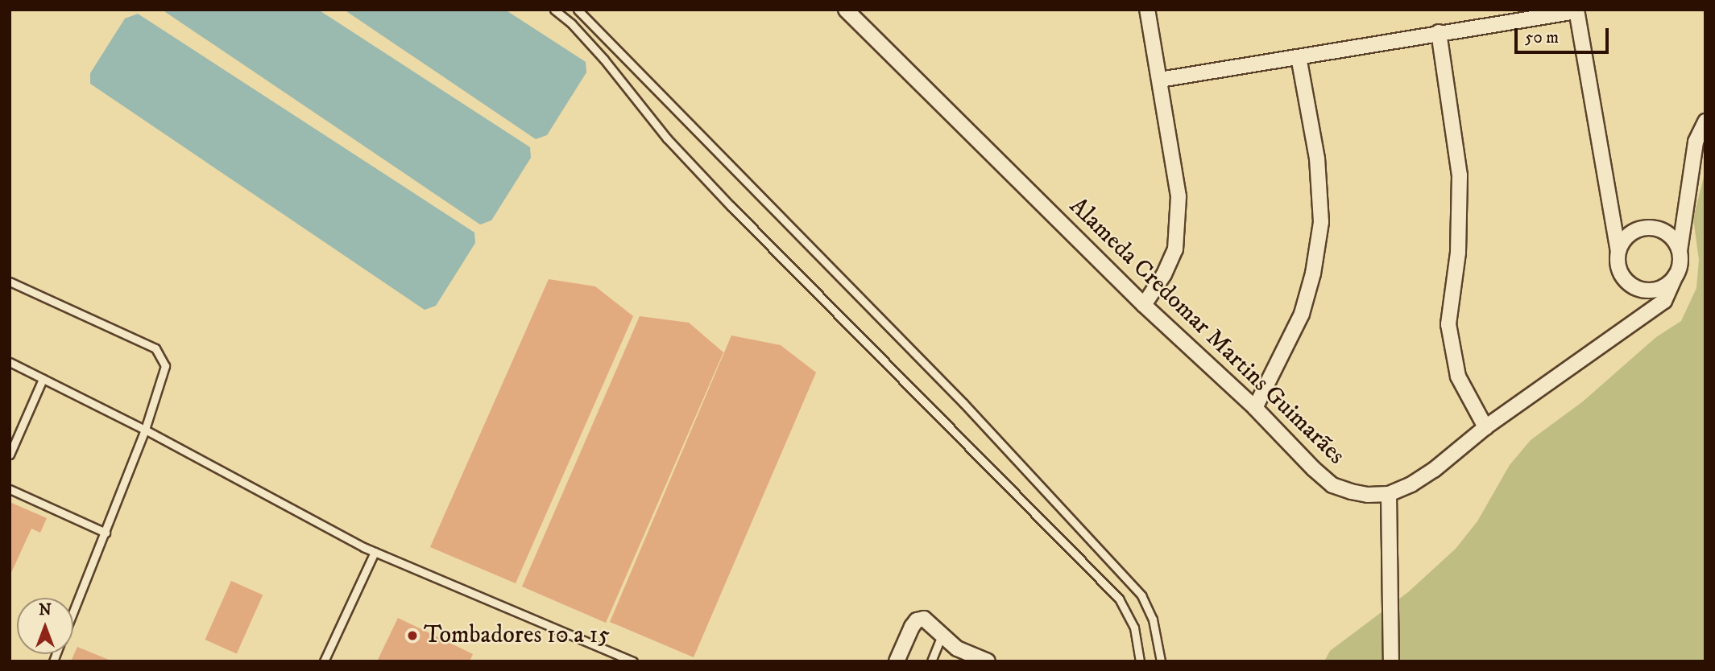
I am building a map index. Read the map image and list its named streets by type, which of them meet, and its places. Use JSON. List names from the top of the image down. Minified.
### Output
{"streets":{"street":["Alameda Credomar Martins Guimarães"]},"places":["Tombadores 10 a 15"],"scale_bar":"50 m","north":"top"}
